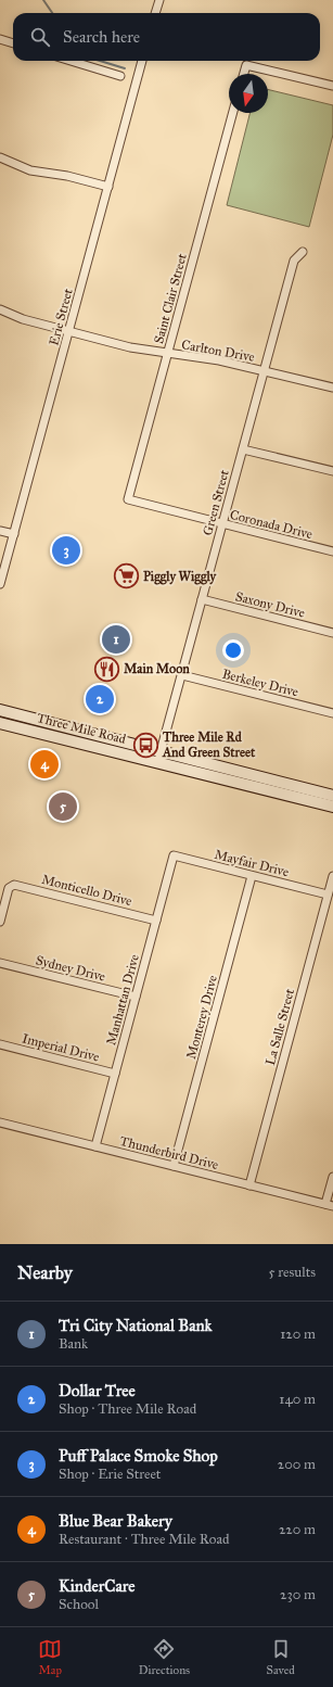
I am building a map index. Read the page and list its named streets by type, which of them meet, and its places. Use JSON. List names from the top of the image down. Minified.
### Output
{"streets":{"street":["Saint Clair Street","Erie Street","Carlton Drive","Green Street","Coronada Drive","Saxony Drive","Berkeley Drive","Three Mile Road","Mayfair Drive","Monticello Drive","Sydney Drive","Manhattan Drive","Monterey Drive","La Salle Street","Imperial Drive","Thunderbird Drive"]},"crossings":[["Saint Clair Street","Carlton Drive"],["Saint Clair Street","Coronada Drive"],["Erie Street","Carlton Drive"],["Carlton Drive","Green Street"],["Green Street","Coronada Drive"],["Green Street","Saxony Drive"],["Green Street","Berkeley Drive"],["Green Street","Three Mile Road"],["Mayfair Drive","Manhattan Drive"],["Mayfair Drive","Monterey Drive"],["Mayfair Drive","La Salle Street"],["Monticello Drive","Manhattan Drive"],["Sydney Drive","Manhattan Drive"],["Manhattan Drive","Imperial Drive"],["Manhattan Drive","Thunderbird Drive"],["Monterey Drive","Thunderbird Drive"],["La Salle Street","Thunderbird Drive"]],"places":{"supermarket":["Piggly Wiggly"],"restaurant":["Main Moon"],"bus stop":["Three Mile Rd And Green Street"]},"north":"bottom","page":{"search":"Search here","pins":["3","1","2","4","5"],"heading":["Nearby","5 results"],"list":[{"mark":"1","name":"Tri City National Bank","note":"Bank","value":"120 m"},{"mark":"2","name":"Dollar Tree","note":"Shop · Three Mile Road","value":"140 m"},{"mark":"3","name":"Puff Palace Smoke Shop","note":"Shop · Erie Street","value":"200 m"},{"mark":"4","name":"Blue Bear Bakery","note":"Restaurant · Three Mile Road","value":"220 m"},{"mark":"5","name":"KinderCare","note":"School","value":"230 m"}],"nav":["Map","Directions","Saved"]}}
